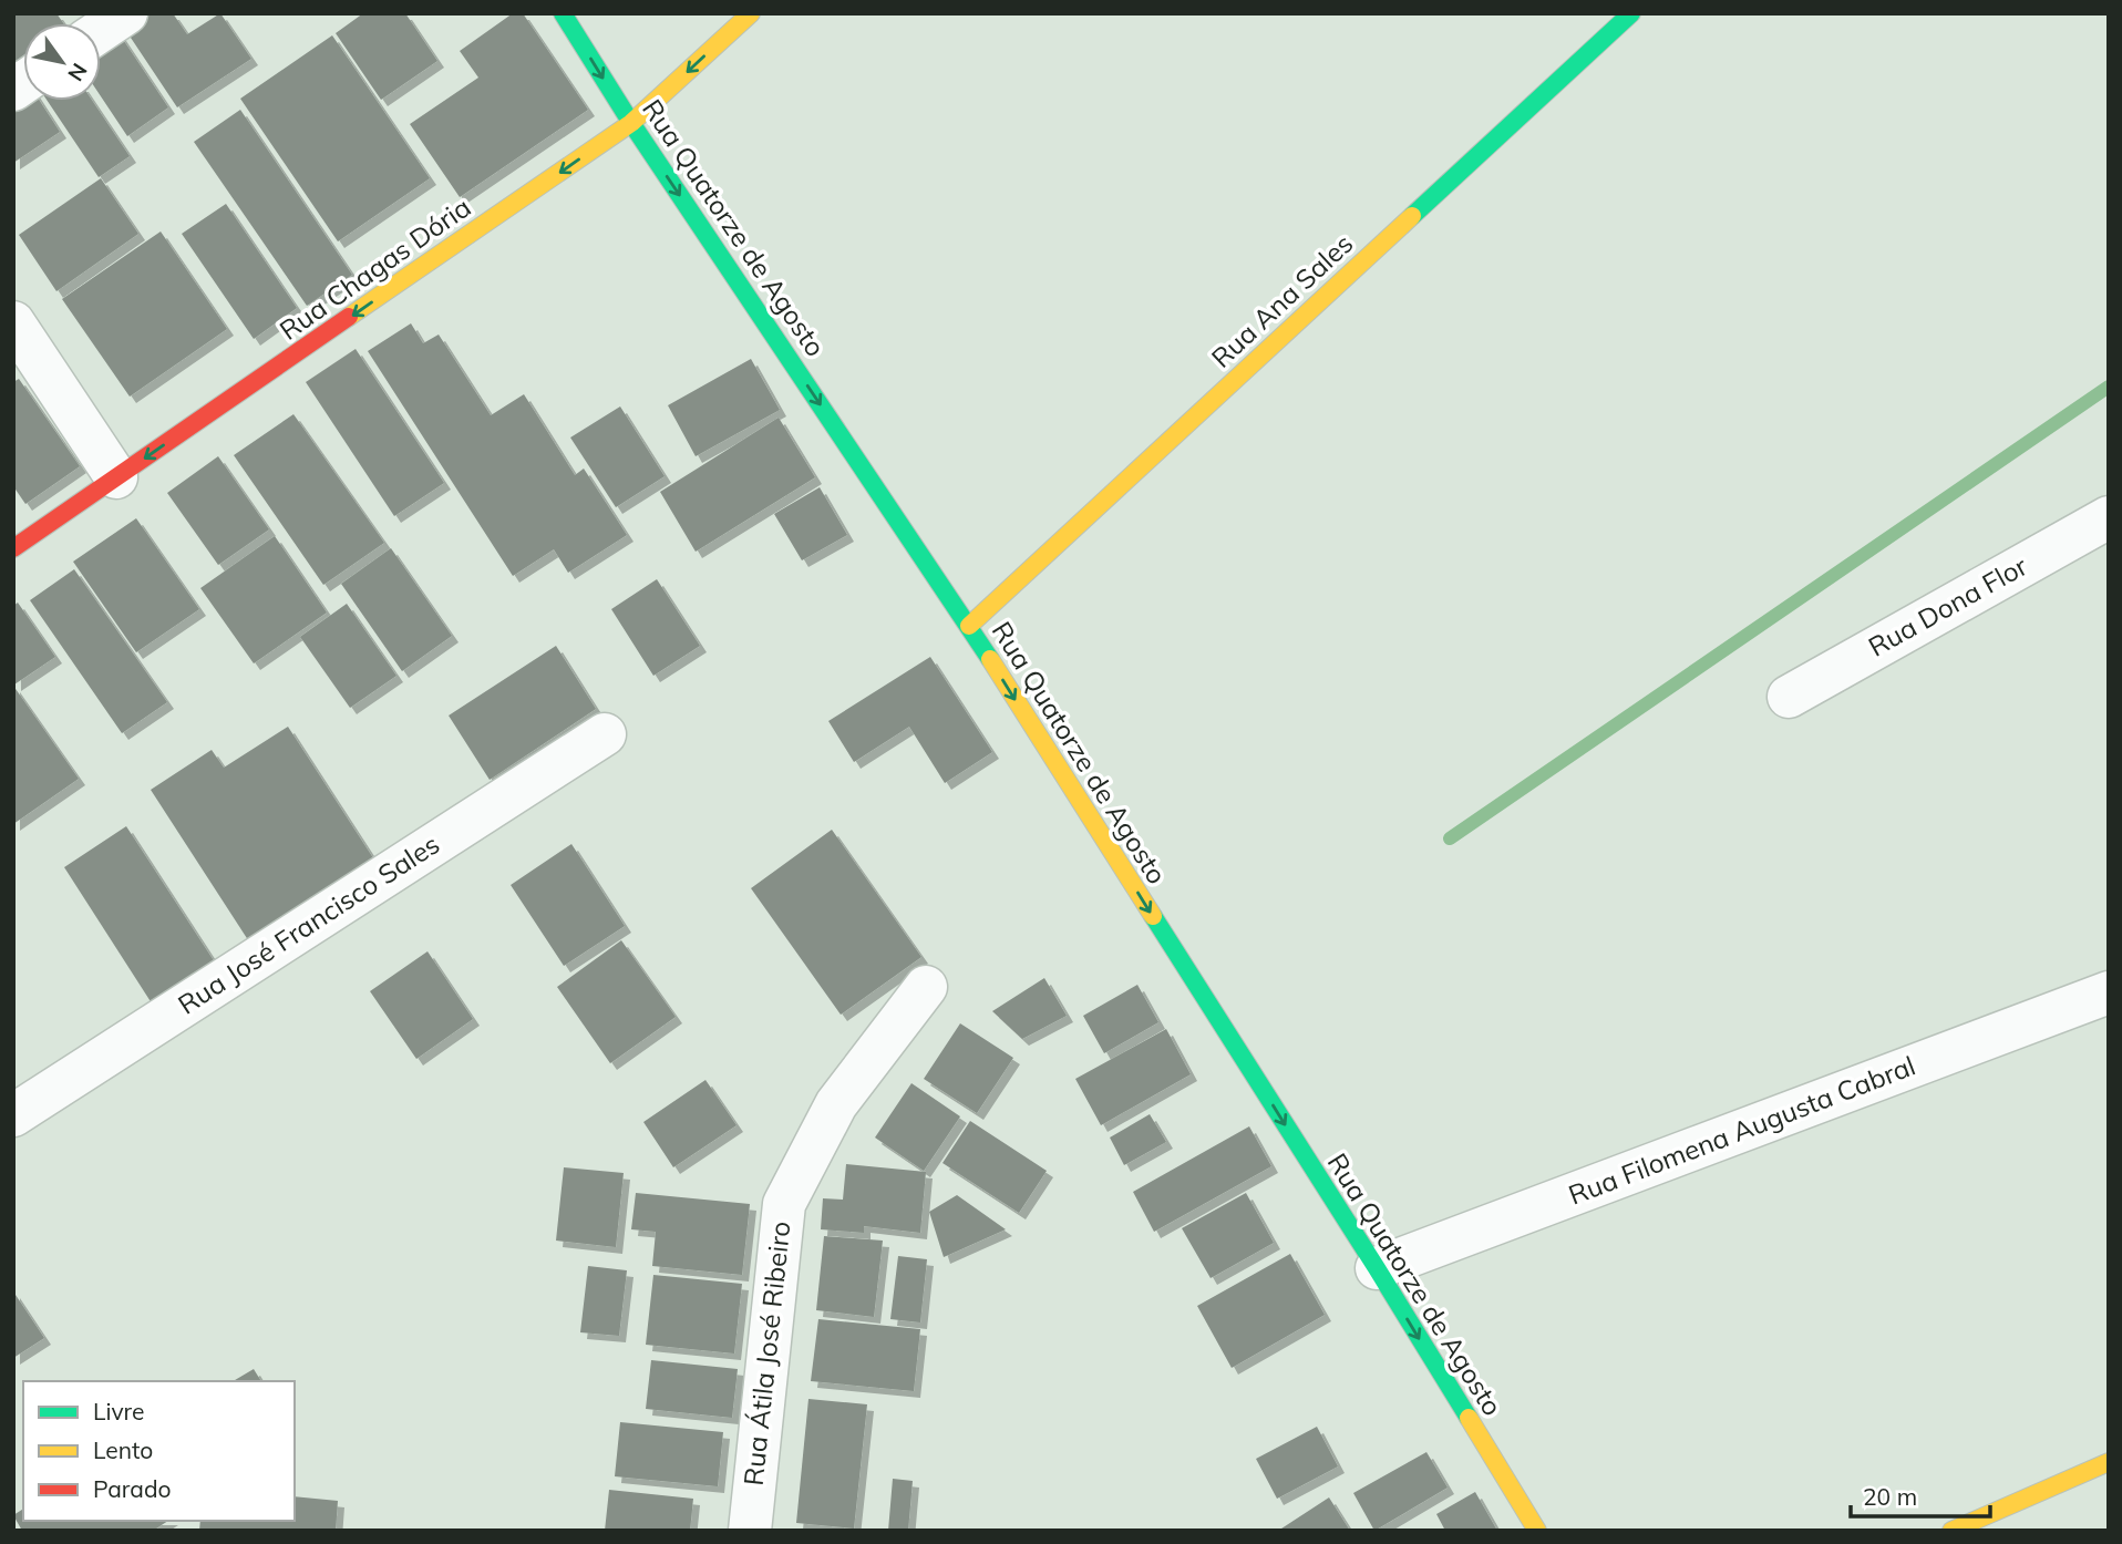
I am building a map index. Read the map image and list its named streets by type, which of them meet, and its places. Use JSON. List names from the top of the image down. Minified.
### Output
{"streets":{"street":["Rua Quatorze de Agosto","Rua Chagas Dória","Rua Ana Sales","Rua Dona Flor","Rua José Francisco Sales","Rua Filomena Augusta Cabral","Rua Átila José Ribeiro"]},"crossings":[["Rua Quatorze de Agosto","Rua Chagas Dória"],["Rua Quatorze de Agosto","Rua Ana Sales"],["Rua Quatorze de Agosto","Rua Filomena Augusta Cabral"]],"one_way":["Rua Quatorze de Agosto","Rua Chagas Dória"],"legend":["Livre","Lento","Parado"],"scale_bar":"20 m","north":"bottom right"}
